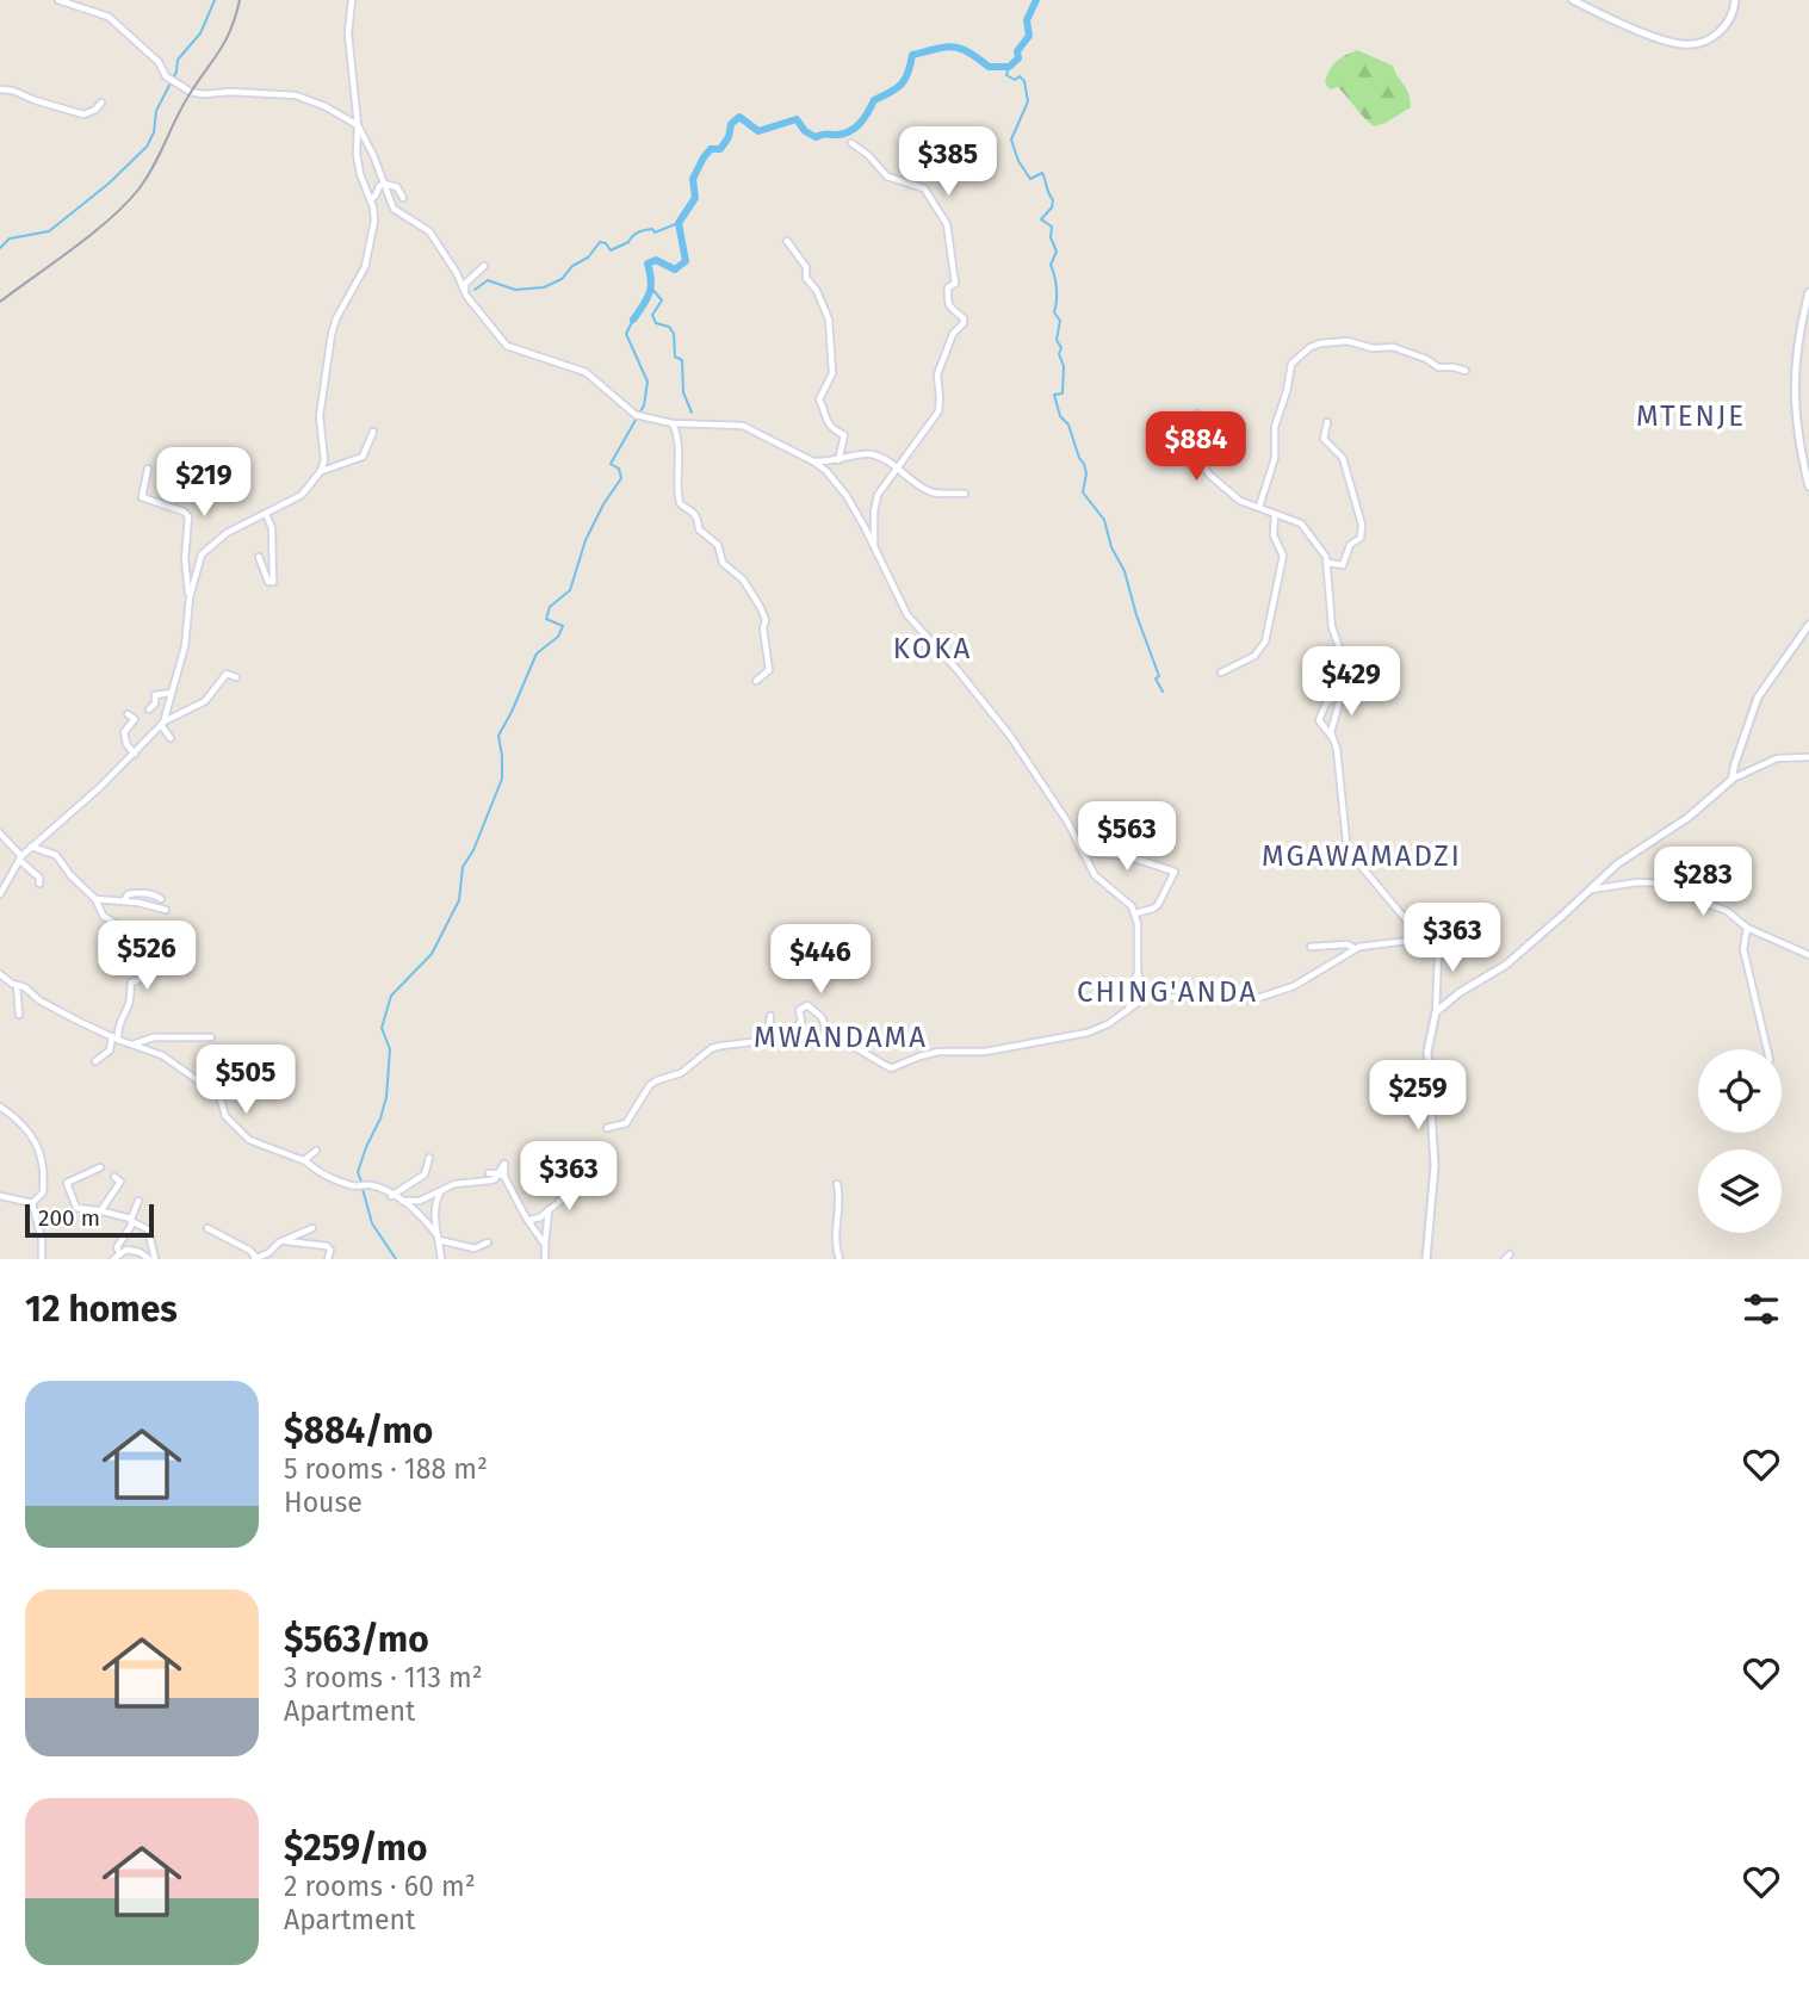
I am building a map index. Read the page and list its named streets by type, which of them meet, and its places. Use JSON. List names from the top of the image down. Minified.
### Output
{"districts":["MTENJE","KOKA","MGAWAMADZI","CHING'ANDA","MWANDAMA"],"scale_bar":"200 m","page":{"price":["$385","$884","$219","$429","$563","$283","$363","$526","$446","$505","$259","$363"],"scale":"200 m","heading":"12 homes","list":[{"name":"$884/mo","note":"5 rooms · 188 m² · House"},{"name":"$563/mo","note":"3 rooms · 113 m² · Apartment"},{"name":"$259/mo","note":"2 rooms · 60 m² · Apartment"}]}}
